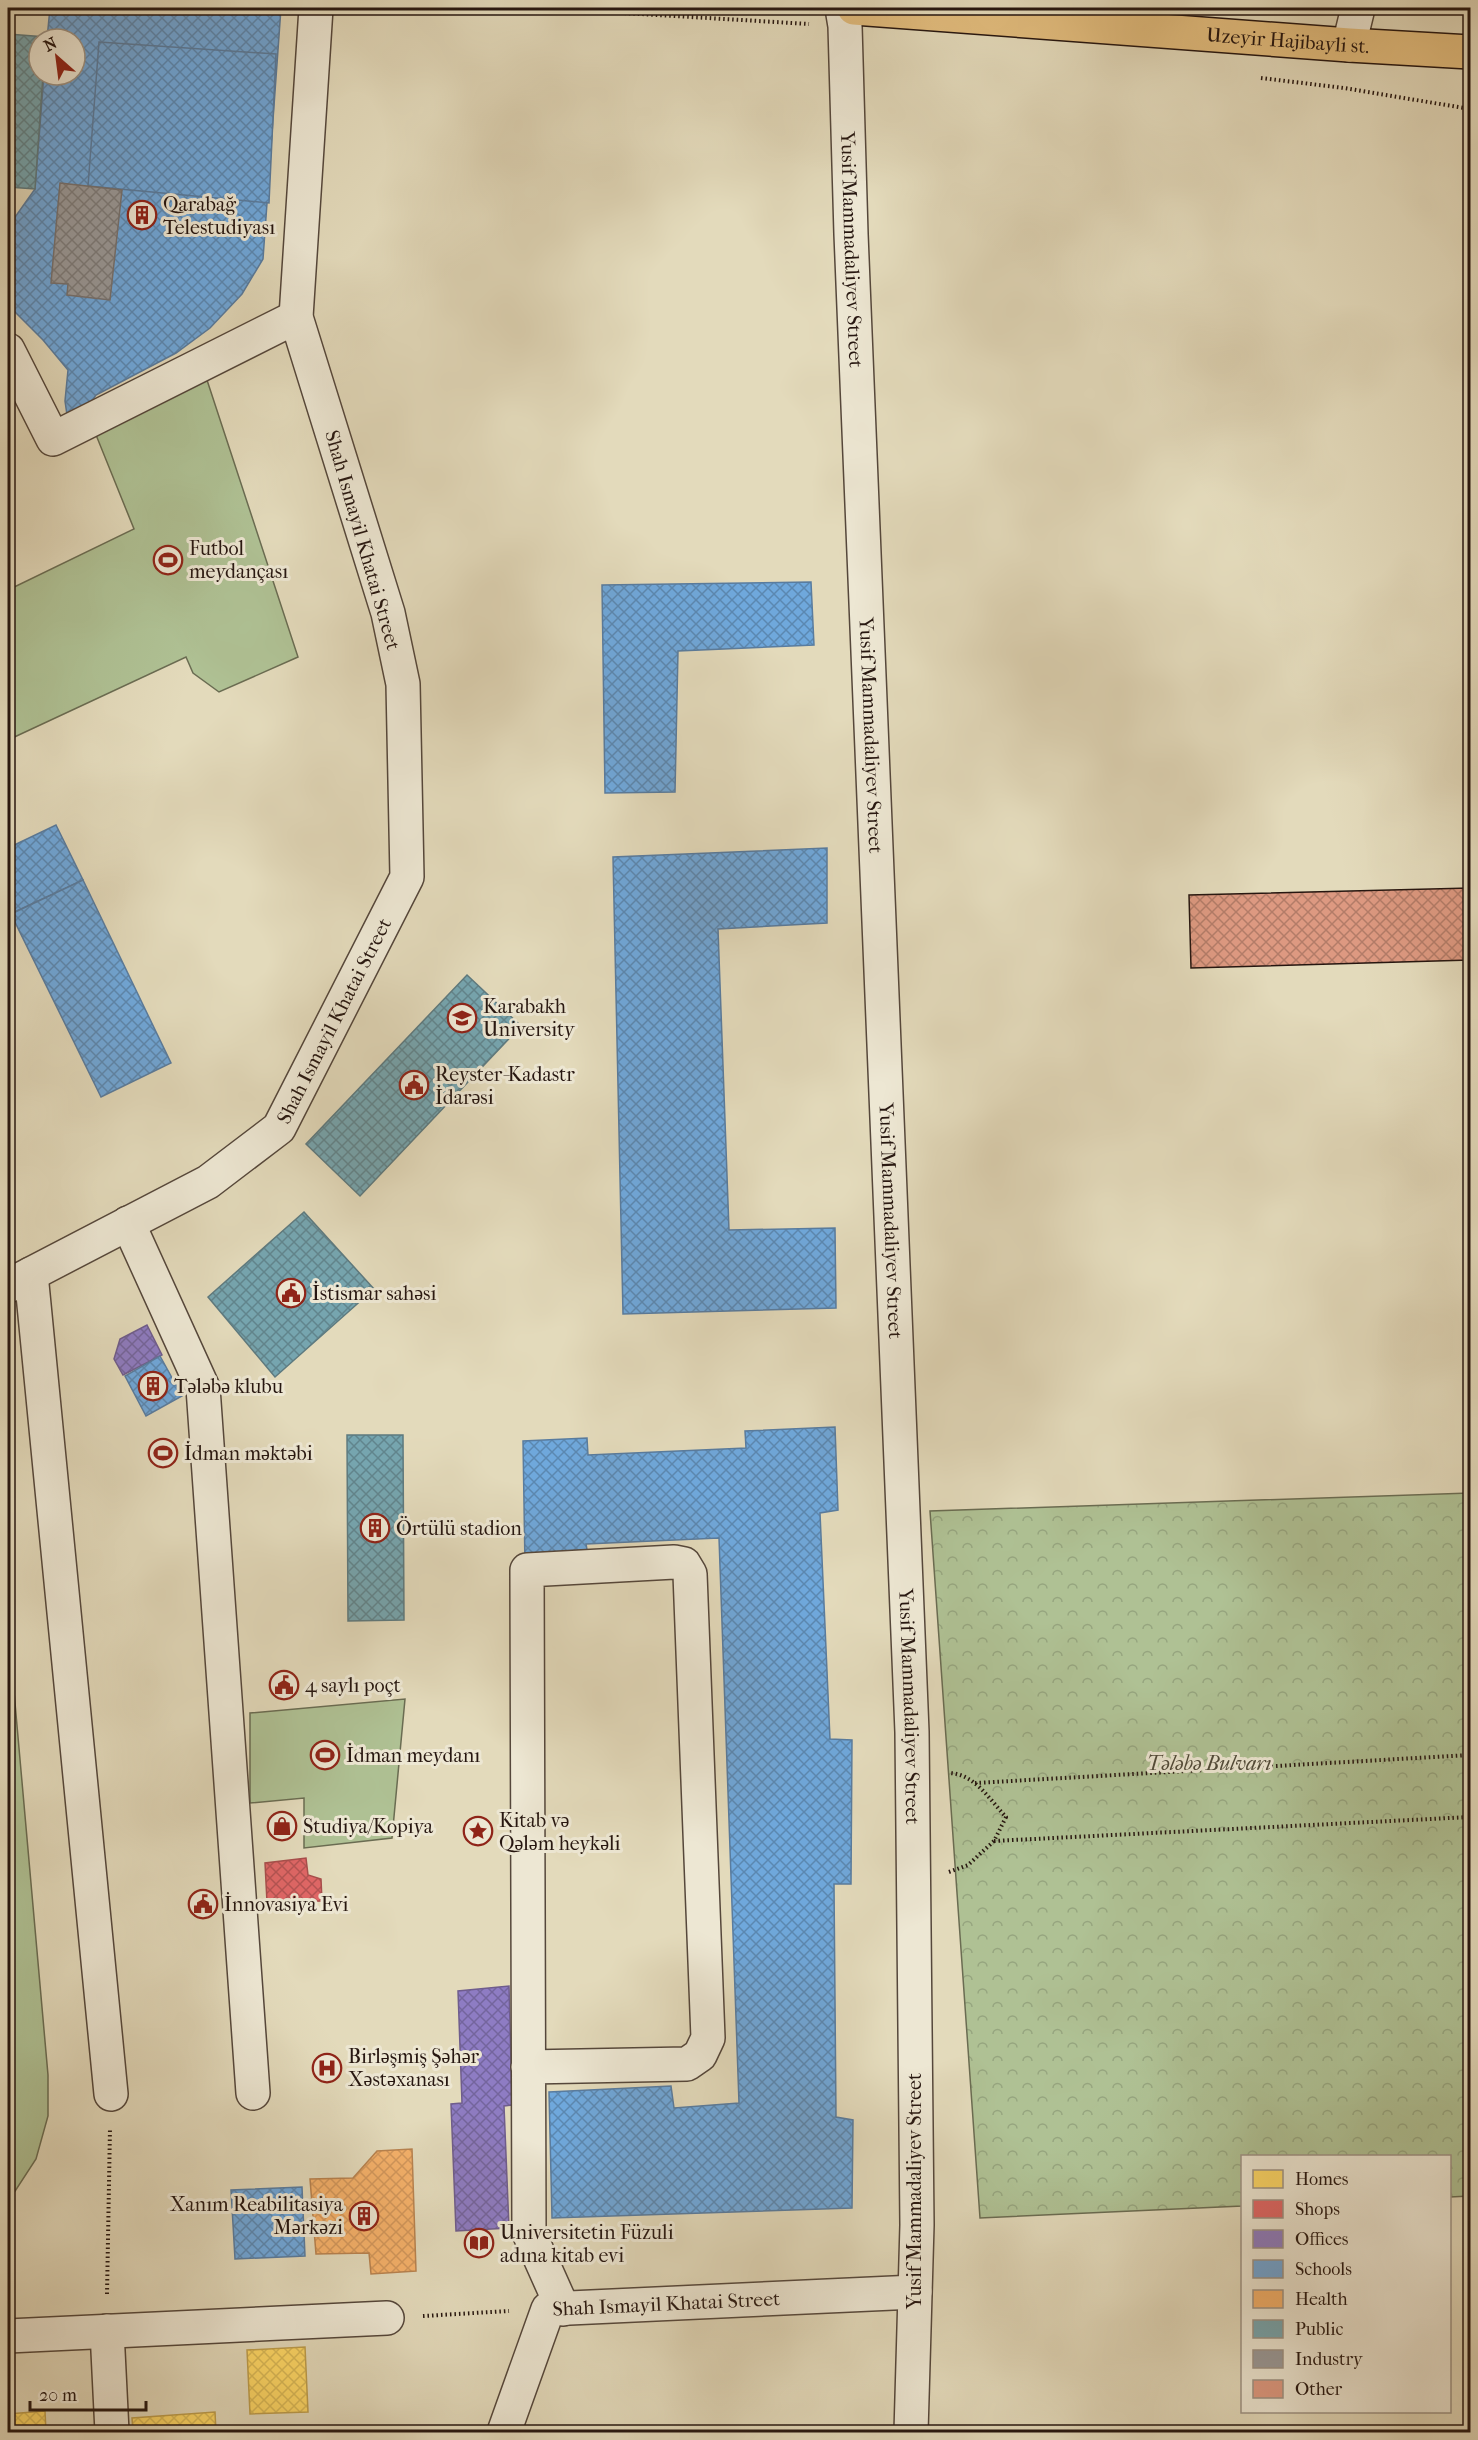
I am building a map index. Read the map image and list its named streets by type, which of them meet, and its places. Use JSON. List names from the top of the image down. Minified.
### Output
{"streets":{"main road":["Uzeyir Hajibayli st."],"street":["Yusif Mammadaliyev Street","Shah Ismayil Khatai Street"]},"crossings":[["Yusif Mammadaliyev Street","Shah Ismayil Khatai Street"]],"parks":["Tələbə Bulvarı"],"places":{"building":["Qarabağ Telestudiyası","Tələbə klubu","Örtülü stadion","Xanım Reabilitasiya Mərkəzi"],"sports":["Futbol meydançası","İdman məktəbi","İdman meydanı"],"school or university":["Karabakh University"],"public building":["Reyster-Kadastr İdarəsi","İstismar sahəsi","4 saylı poçt","İnnovasiya Evi"],"shop":["Studiya/Kopiya"],"place":["Kitab və Qələm heykəli"],"hospital":["Birləşmiş Şəhər Xəstəxanası"],"library":["Universitetin Füzuli adına kitab evi"]},"legend":["Homes","Shops","Offices","Schools","Health","Public","Industry","Other"],"scale_bar":"20 m","north":"top left"}
